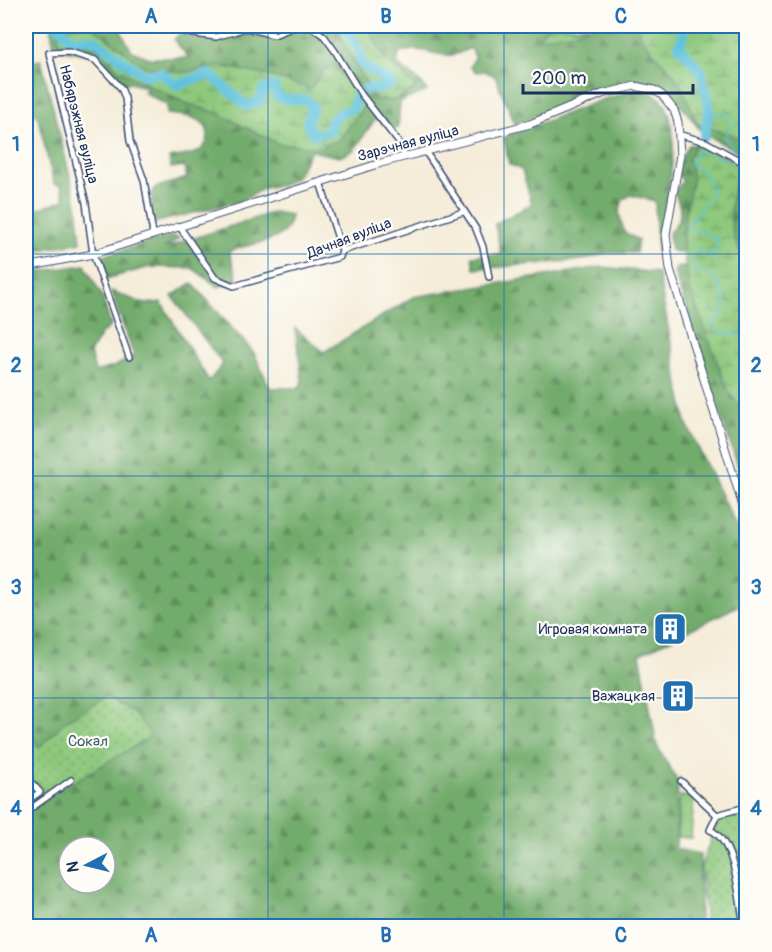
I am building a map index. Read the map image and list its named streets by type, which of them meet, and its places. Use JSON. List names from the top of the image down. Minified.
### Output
{"streets":{"street":["Набярэжная вуліца","Зарэчная вуліца","Дачная вуліца"]},"crossings":[["Набярэжная вуліца","Зарэчная вуліца"],["Зарэчная вуліца","Дачная вуліца"]],"parks":["Сокал"],"places":{"building":["Игровая комната","Важацкая"]},"scale_bar":"200 m","north":"left","grid":{"columns":["A","B","C"],"rows":["1","2","3","4"]}}
